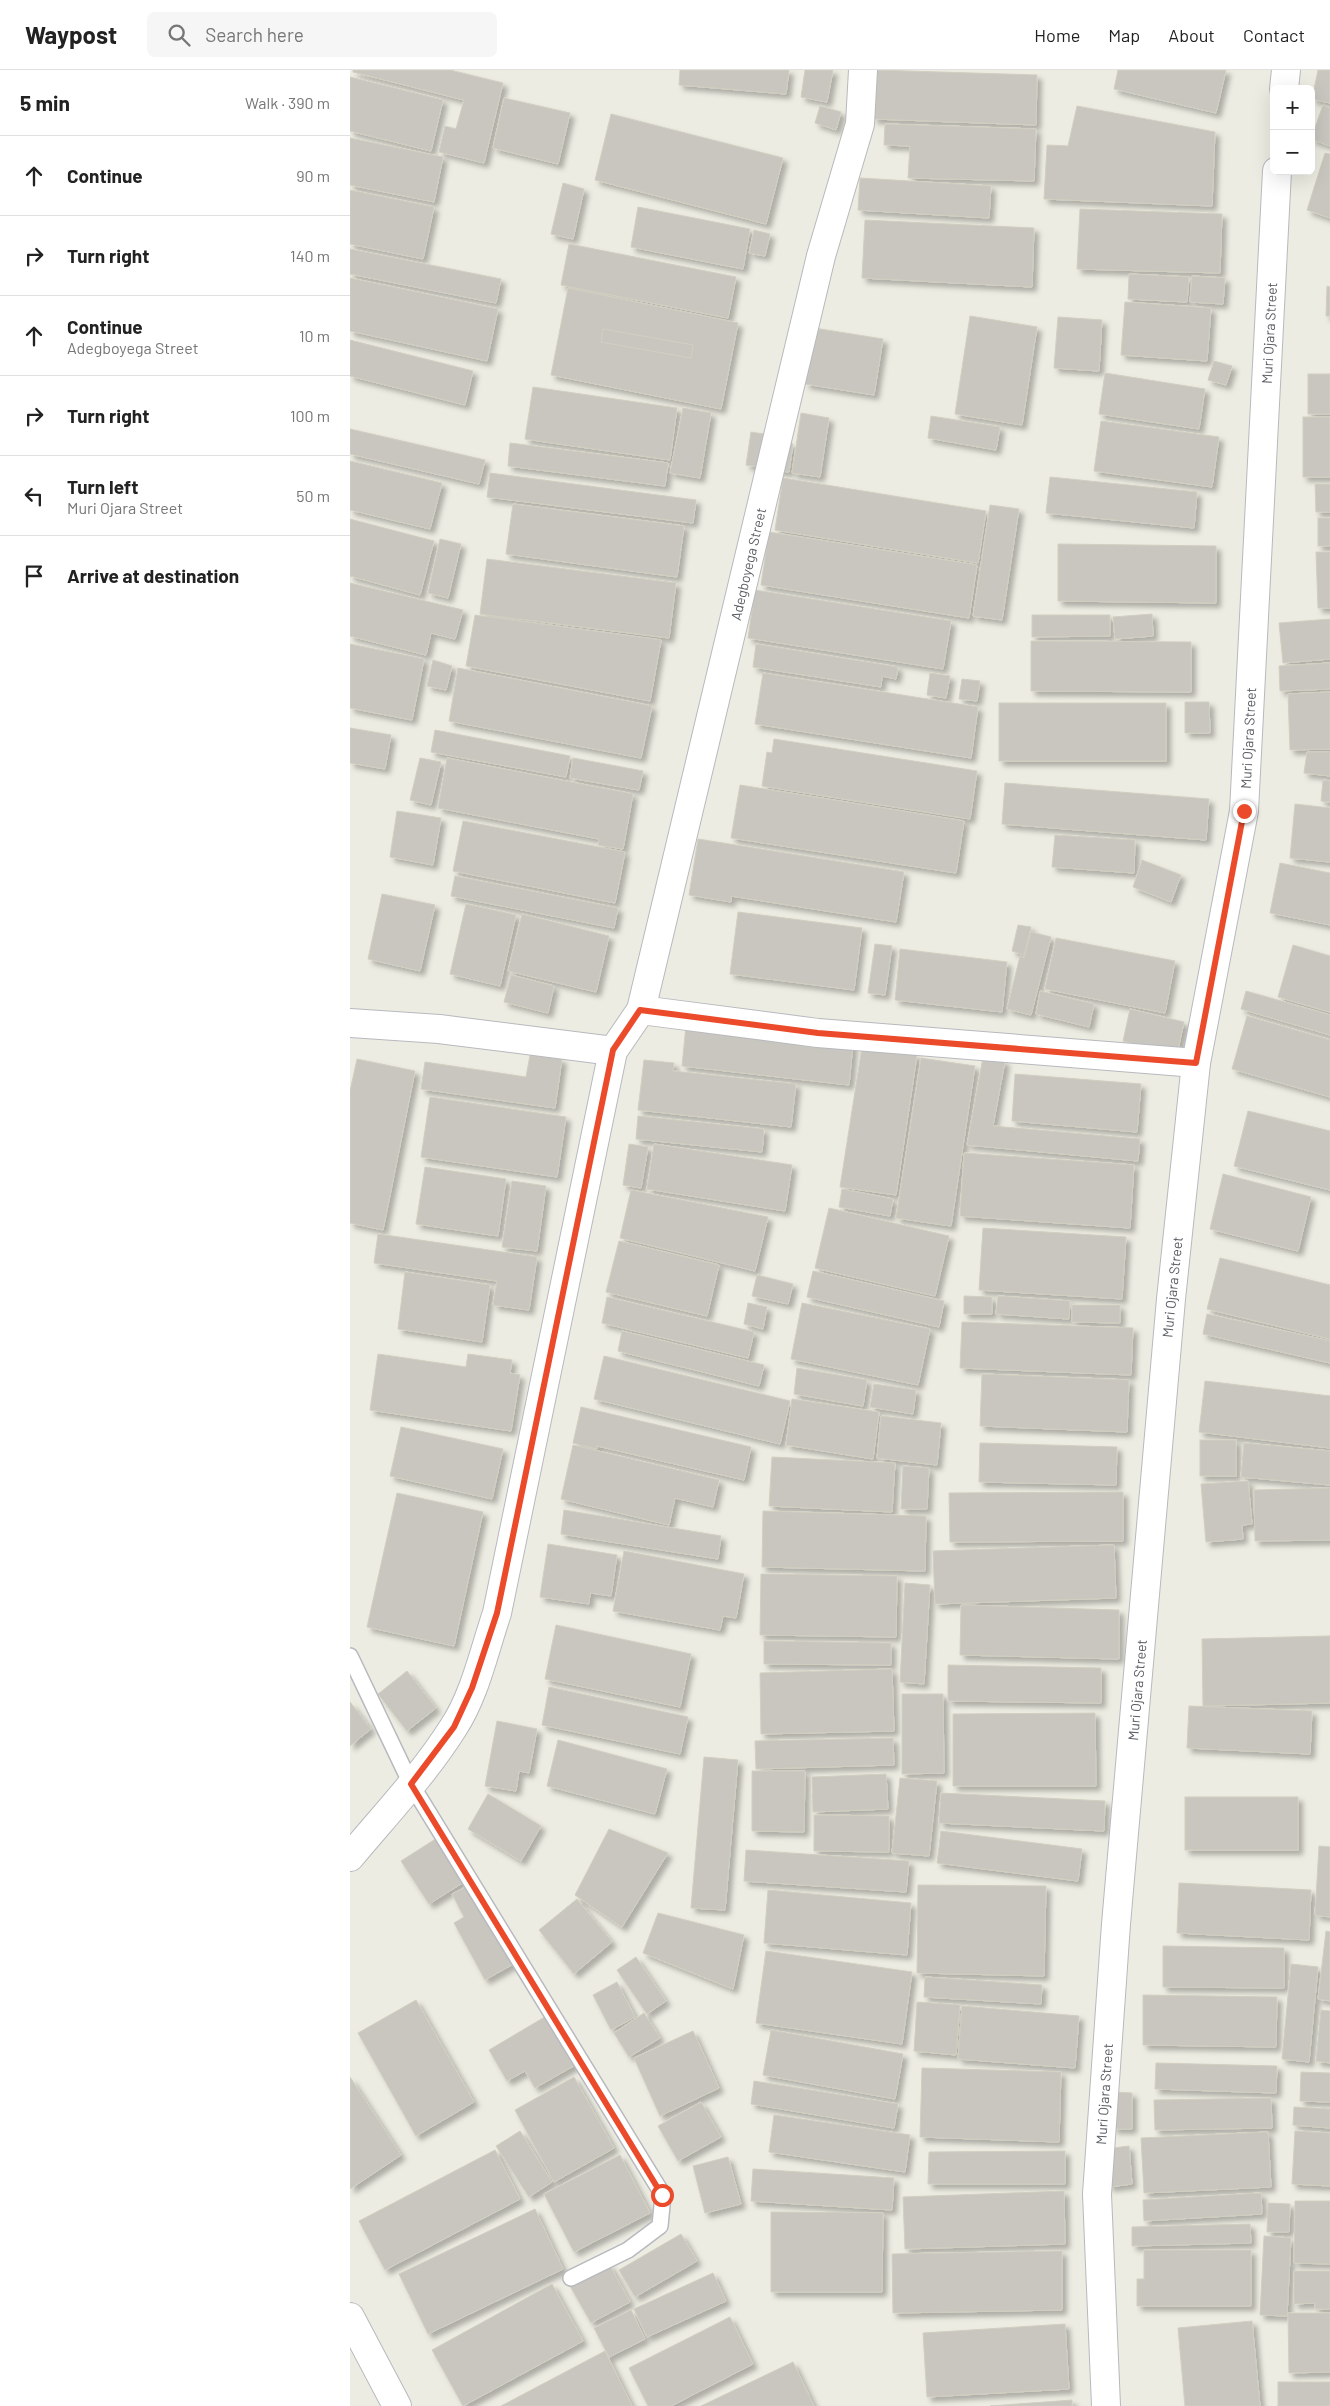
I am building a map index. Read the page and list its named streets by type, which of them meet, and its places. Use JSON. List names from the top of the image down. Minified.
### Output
{"streets":{"street":["Muri Ojara Street","Adegboyega Street"]},"page":{"header":"Waypost","search":"Search here","nav":["Home","Map","About","Contact"],"heading":["5 min","Walk · 390 m"],"map_buttons":["+","−"],"list":[["Continue","90 m"],["Turn right","140 m"],["Continue","Adegboyega Street","10 m"],["Turn right","100 m"],["Turn left","Muri Ojara Street","50 m"],"Arrive at destination"]}}
